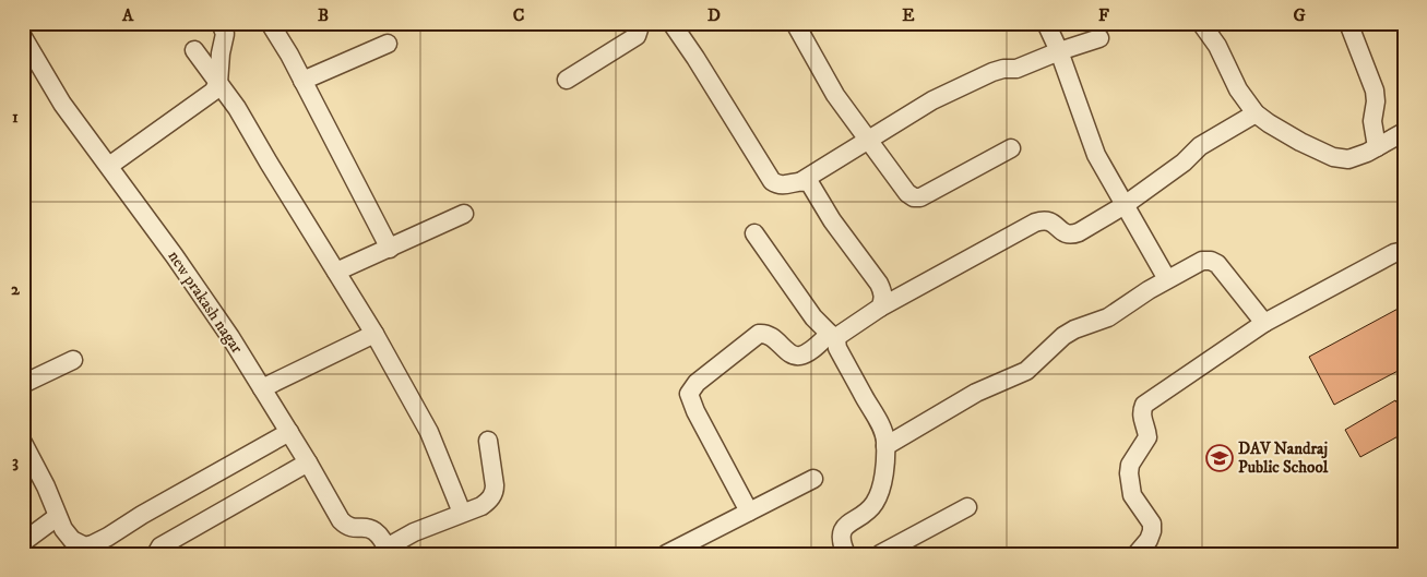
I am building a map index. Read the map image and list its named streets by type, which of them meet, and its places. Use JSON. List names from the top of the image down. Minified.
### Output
{"streets":{"street":["new prakash nagar"]},"places":{"school or university":["DAV Nandraj Public School"]},"grid":{"columns":["A","B","C","D","E","F","G"],"rows":["1","2","3"]}}
